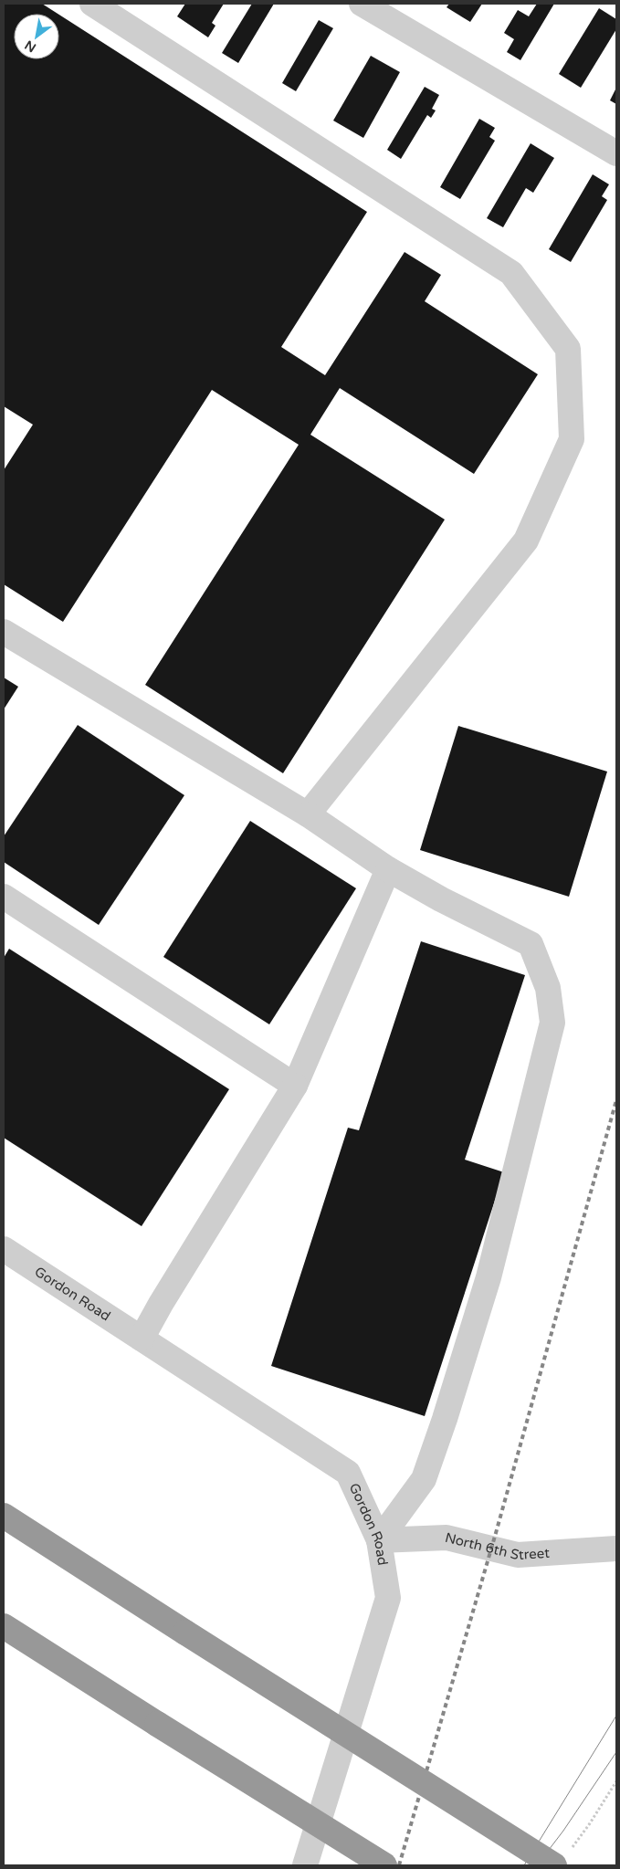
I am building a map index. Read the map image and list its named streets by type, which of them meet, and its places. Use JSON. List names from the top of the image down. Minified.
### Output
{"streets":{"street":["Gordon Road","North 6th Street"]},"crossings":[["Gordon Road","North 6th Street"]],"north":"bottom left"}
